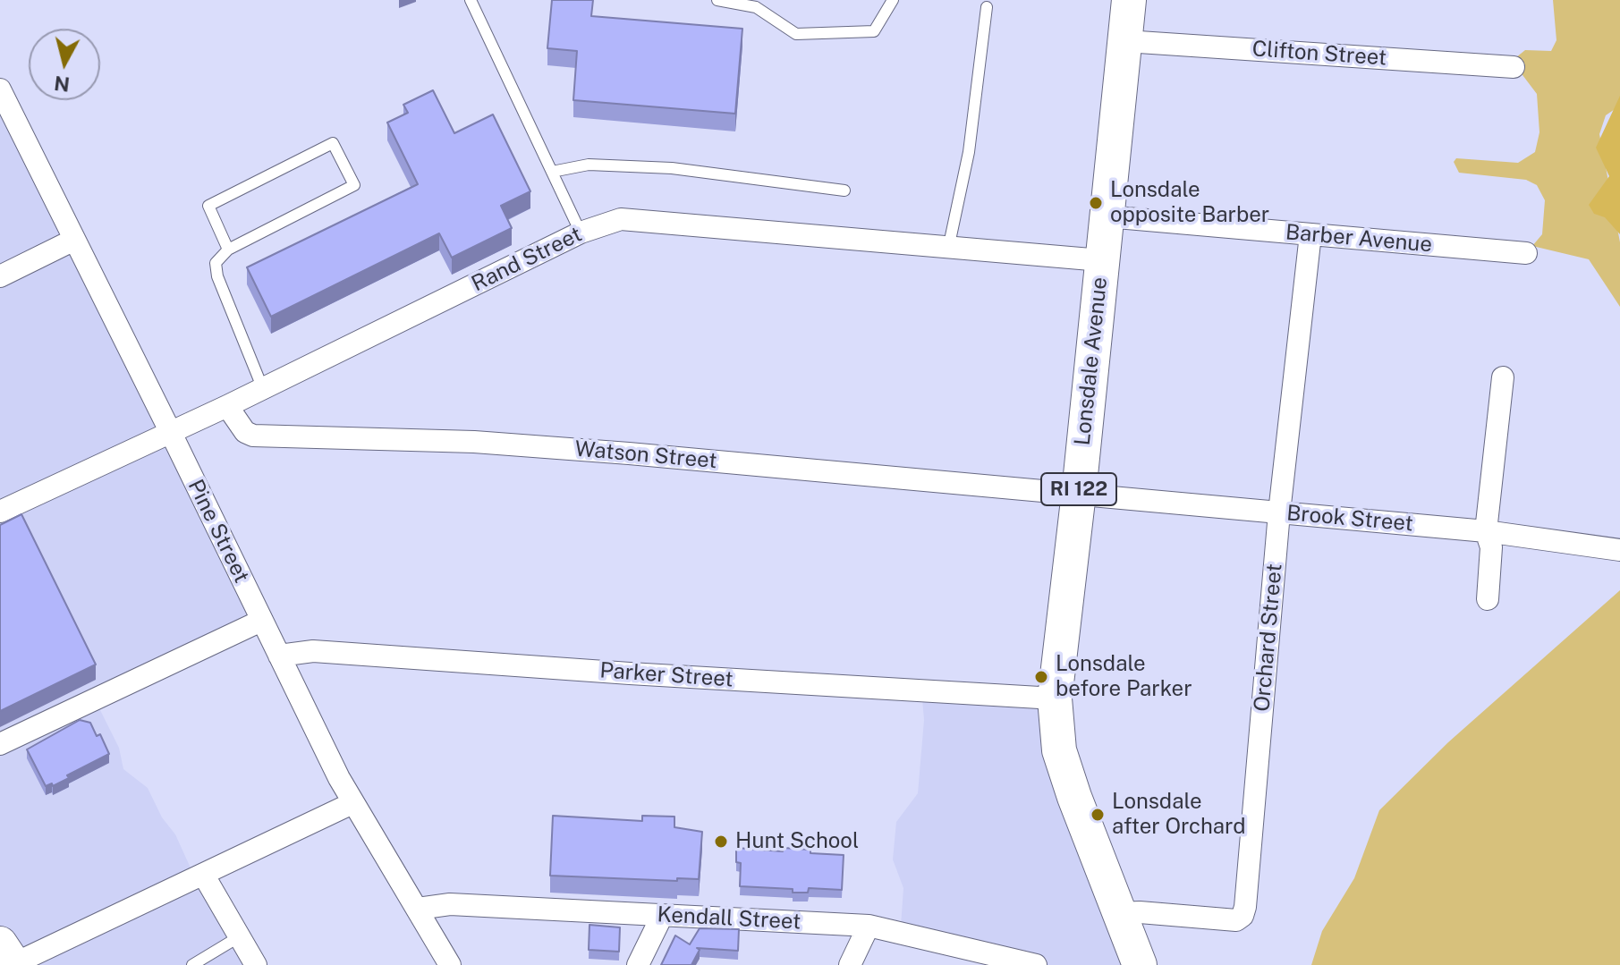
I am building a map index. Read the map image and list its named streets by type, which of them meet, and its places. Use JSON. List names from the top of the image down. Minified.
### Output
{"streets":{"main road":["Lonsdale Avenue","RI 122"],"street":["Clifton Street","Barber Avenue","Rand Street","Watson Street","Brook Street","Pine Street","Orchard Street","Parker Street","Kendall Street"]},"crossings":[["Clifton Street","Lonsdale Avenue"],["Barber Avenue","Lonsdale Avenue"],["Barber Avenue","Orchard Street"],["Rand Street","Lonsdale Avenue"],["Rand Street","Watson Street"],["Rand Street","Pine Street"],["Lonsdale Avenue","Watson Street"],["Lonsdale Avenue","Brook Street"],["Lonsdale Avenue","Orchard Street"],["Lonsdale Avenue","Parker Street"],["Watson Street","Brook Street"],["Brook Street","Orchard Street"],["Pine Street","Parker Street"],["Pine Street","Kendall Street"]],"places":["Lonsdale opposite Barber","Lonsdale before Parker","Lonsdale after Orchard","Hunt School"],"north":"bottom"}
